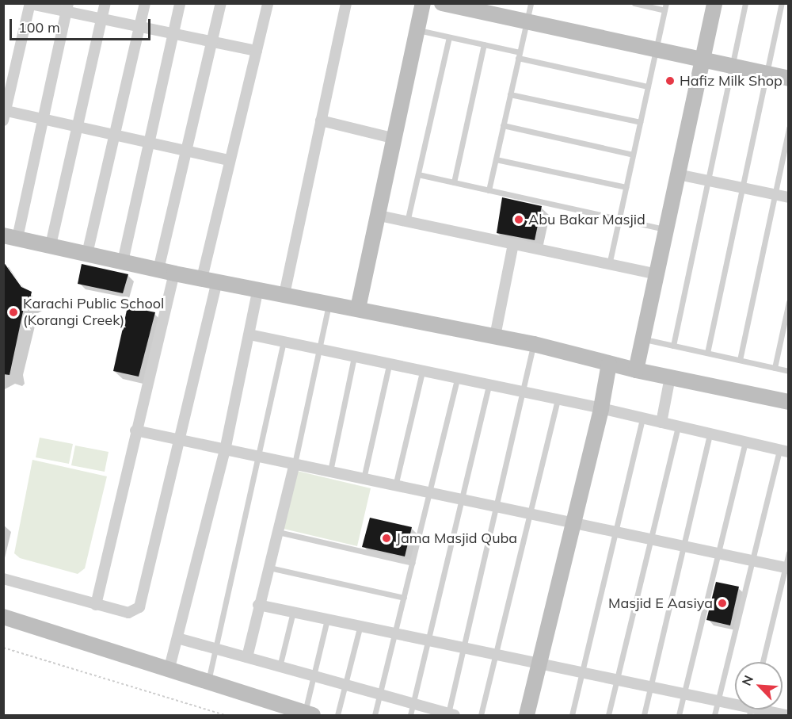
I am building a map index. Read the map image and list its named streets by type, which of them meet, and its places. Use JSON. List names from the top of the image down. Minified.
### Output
{"places":["Hafiz Milk Shop","Abu Bakar Masjid","Karachi Public School (Korangi Creek)","Jama Masjid Quba","Masjid E Aasiya"],"scale_bar":"100 m","north":"top left"}
